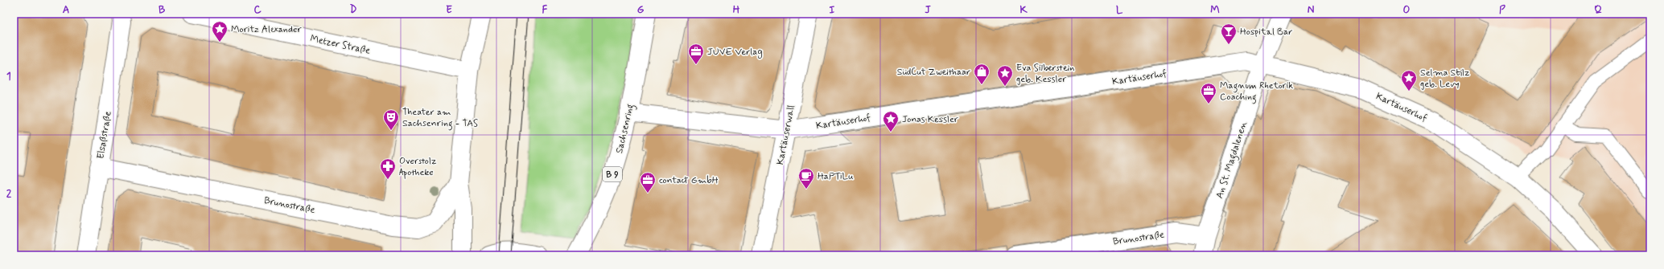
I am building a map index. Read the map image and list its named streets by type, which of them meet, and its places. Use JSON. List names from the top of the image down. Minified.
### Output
{"streets":{"street":["Metzer Straße","Kartäuserhof","Sachsenring","Elsaßstraße","Kartäuserwall","An St. Magdalenen","B 9","Brunostraße"]},"crossings":[["Kartäuserhof","Sachsenring"],["Kartäuserhof","Kartäuserwall"],["Kartäuserhof","An St. Magdalenen"],["Elsaßstraße","Brunostraße"],["An St. Magdalenen","Brunostraße"]],"places":{"place":["Moritz Alexander","Eva Silberstein geb. Kessler","Selma Stilz geb. Levy","Jonas Kessler"],"bar":["Hospital Bar"],"office":["JUVE Verlag","Magnum Rhetorik Coaching","contact GmbH"],"shop":["SüdCut Zweithaar"],"theatre":["Theater am Sachsenring - TAS"],"pharmacy":["Overstolz Apotheke"],"cafe":["HaPTiLu"]},"grid":{"columns":["A","B","C","D","E","F","G","H","I","J","K","L","M","N","O","P","Q"],"rows":["1","2"]}}
